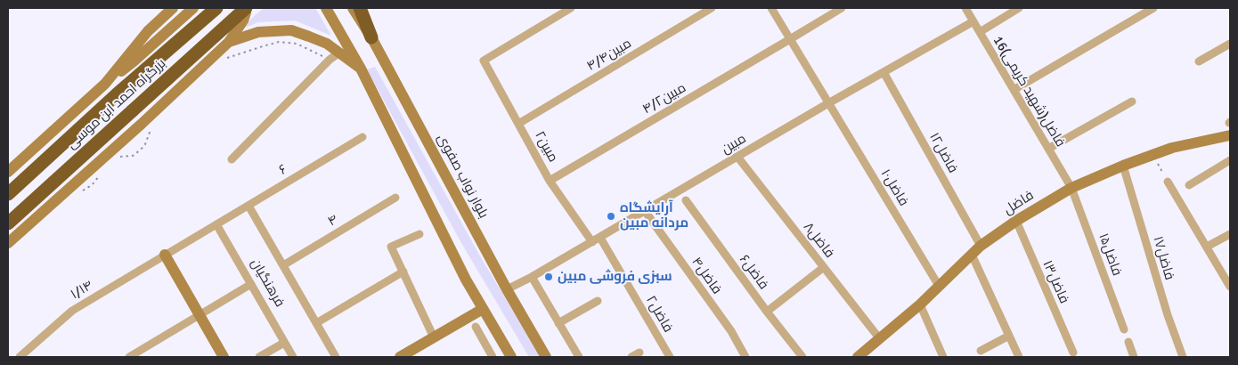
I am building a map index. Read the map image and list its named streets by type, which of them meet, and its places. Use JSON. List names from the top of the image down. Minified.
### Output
{"streets":{"highway":["بزرگراه احمد ابن موسی"],"main road":["بلوار نواب صفوی","فاضل"],"street":["۴/۴مبین","16فاضل(شهید کریمی)","۴/۲مبین","مبین","۲مبین","۱۲فاضل","۶","۱۰فاضل","۴","۸فاضل","۱۵فاضل","۱۷فاضل","۶فاضل","۴فاضل","۱۳فاضل","فرهنگیان","۱/۱۴","۲فاضل"]},"crossings":[["۴/۴مبین","۲مبین"],["16فاضل(شهید کریمی)","مبین"],["16فاضل(شهید کریمی)","فاضل"],["16فاضل(شهید کریمی)","۱۵فاضل"],["۴/۲مبین","۲مبین"],["۴/۲مبین","۱۰فاضل"],["مبین","۲مبین"],["مبین","۱۲فاضل"],["مبین","بلوار نواب صفوی"],["مبین","۱۰فاضل"],["مبین","۸فاضل"],["مبین","۴فاضل"],["مبین","۲فاضل"],["۲مبین","۲فاضل"],["۱۲فاضل","فاضل"],["۶","فرهنگیان"],["۶","۱/۱۴"],["۱۰فاضل","فاضل"],["فاضل","۸فاضل"],["فاضل","۱۵فاضل"],["فاضل","۱۷فاضل"],["فاضل","۱۳فاضل"],["فرهنگیان","۱/۱۴"]],"places":["آرایشگاه مردانه مبین","سبزی فروشی مبین"]}
